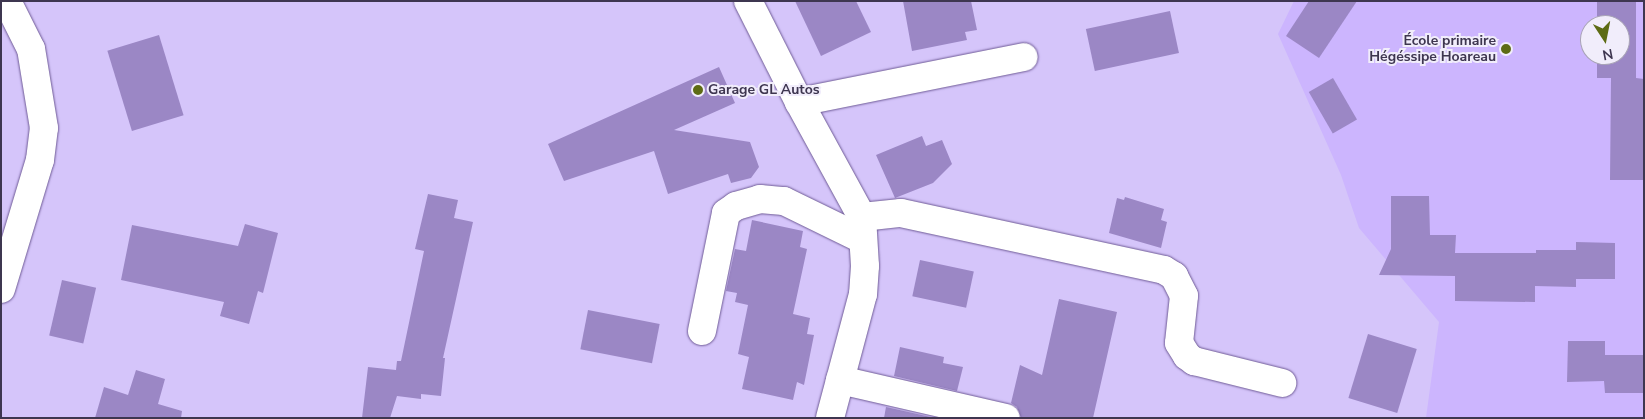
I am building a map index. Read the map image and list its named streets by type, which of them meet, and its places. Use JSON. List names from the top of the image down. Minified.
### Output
{"places":["École primaire Hégéssipe Hoareau","Garage GL Autos"],"north":"bottom"}
